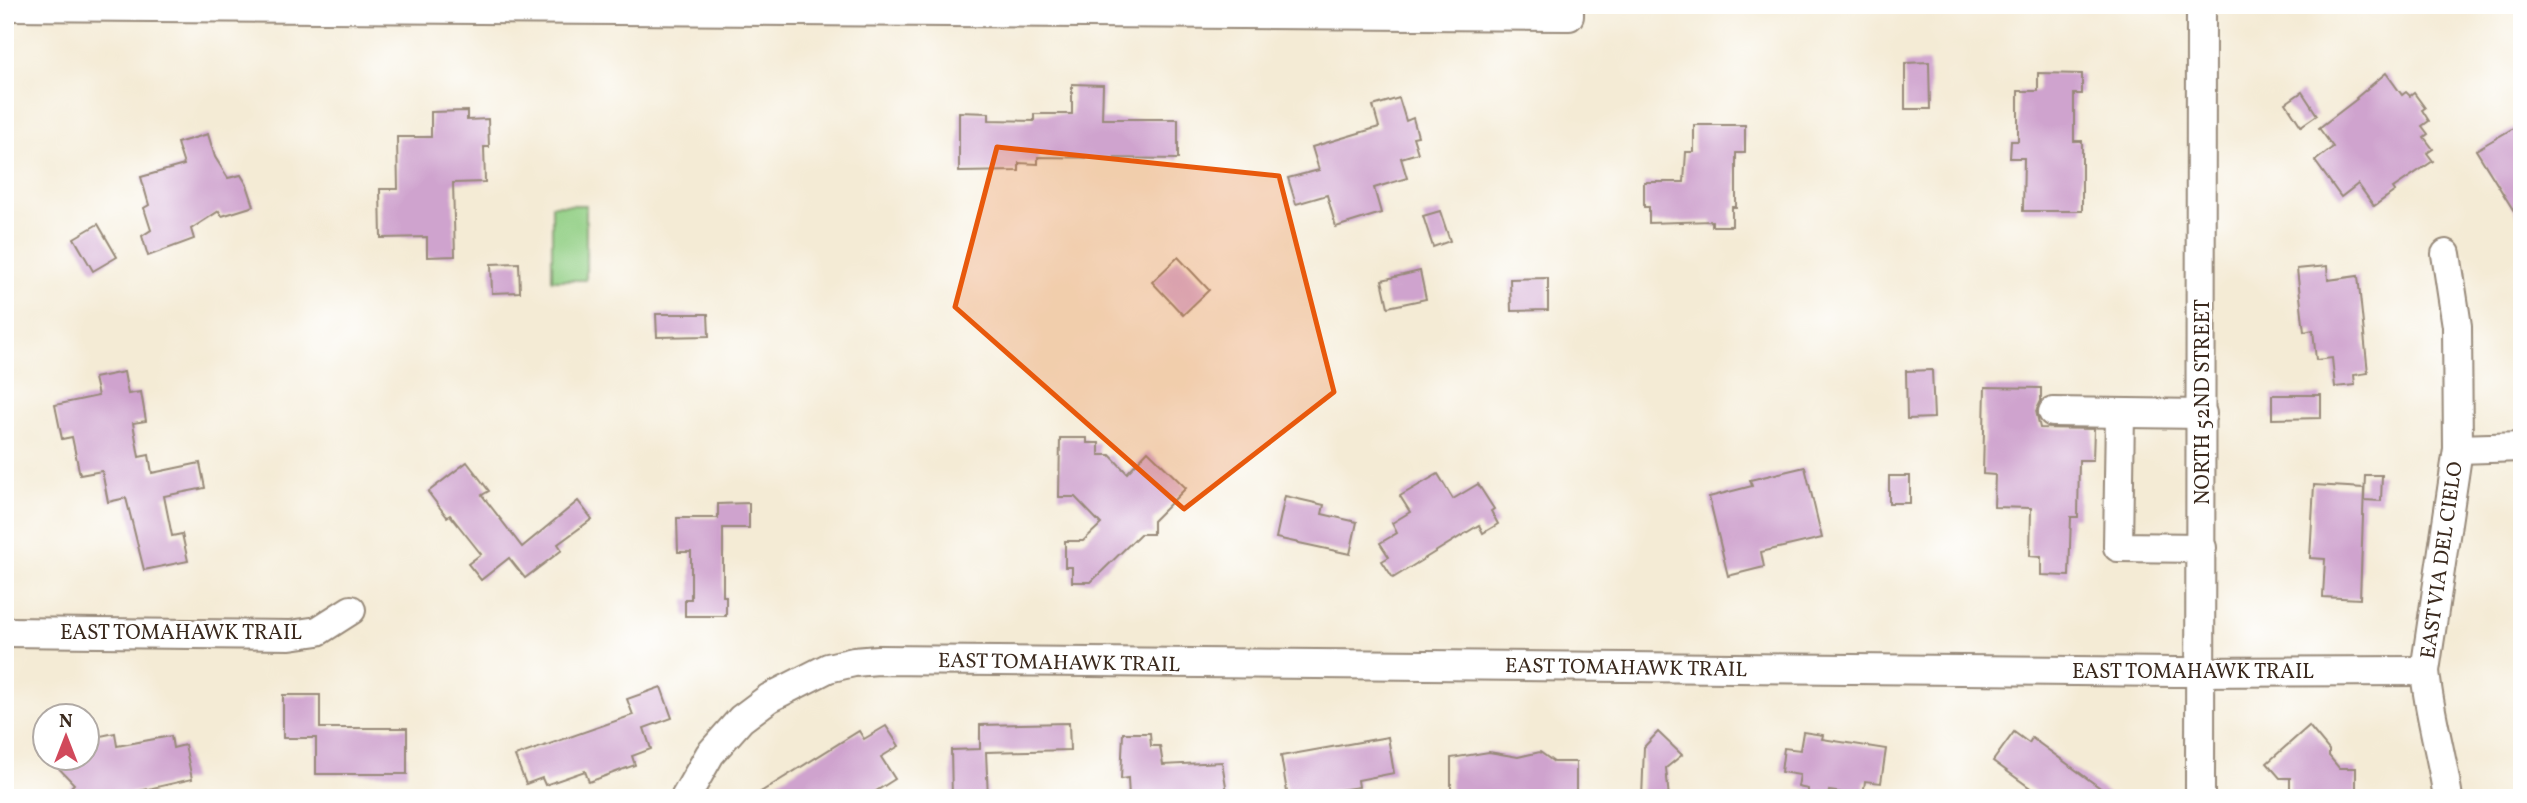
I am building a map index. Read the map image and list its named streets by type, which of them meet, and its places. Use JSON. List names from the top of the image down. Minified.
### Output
{"streets":{"street":["NORTH 52ND STREET","EAST VIA DEL CIELO","EAST TOMAHAWK TRAIL"]},"crossings":[["NORTH 52ND STREET","EAST TOMAHAWK TRAIL"],["EAST VIA DEL CIELO","EAST TOMAHAWK TRAIL"]],"north":"top"}
